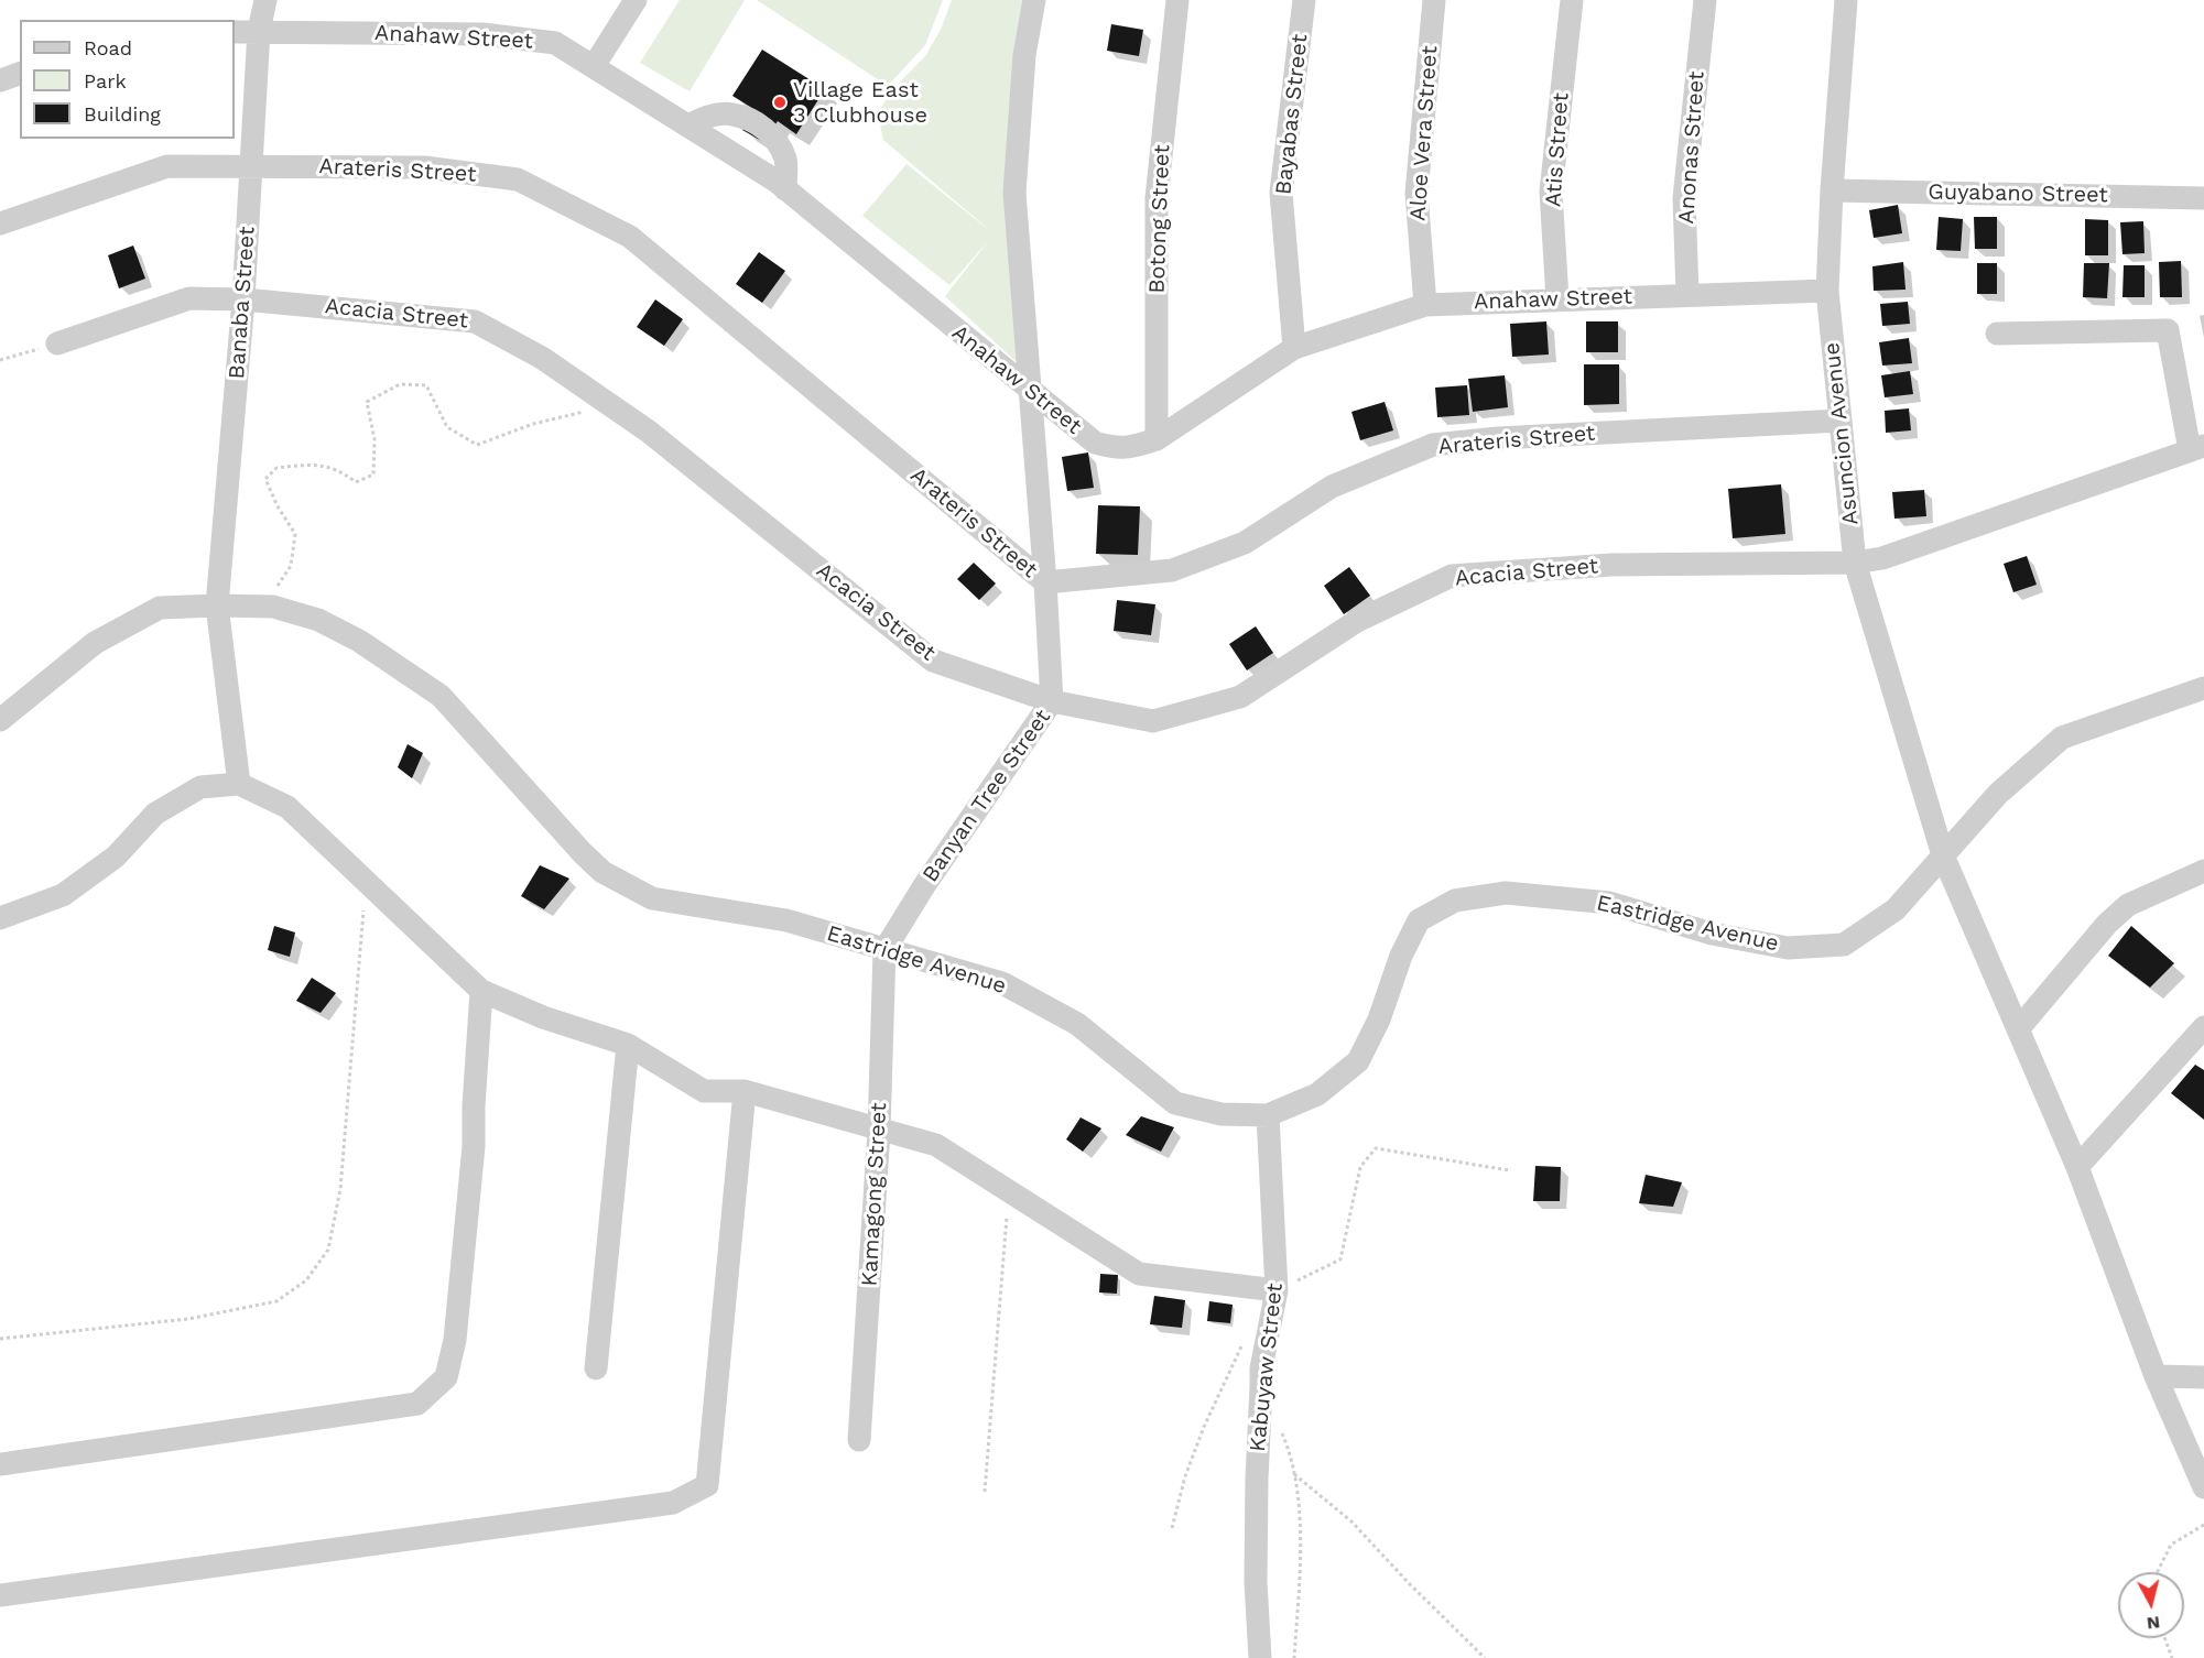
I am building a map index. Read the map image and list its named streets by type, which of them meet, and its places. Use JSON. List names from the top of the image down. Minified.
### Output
{"streets":{"street":["Anahaw Street","Bayabas Street","Aloe Vera Street","Anonas Street","Atis Street","Arateris Street","Guyabano Street","Botong Street","Banaba Street","Acacia Street","Asuncion Avenue","Banyan Tree Street","Eastridge Avenue","Kamagong Street","Kabuyaw Street"]},"crossings":[["Anahaw Street","Bayabas Street"],["Anahaw Street","Aloe Vera Street"],["Anahaw Street","Anonas Street"],["Anahaw Street","Atis Street"],["Anahaw Street","Botong Street"],["Anahaw Street","Banaba Street"],["Anahaw Street","Asuncion Avenue"],["Anahaw Street","Banyan Tree Street"],["Arateris Street","Banaba Street"],["Arateris Street","Asuncion Avenue"],["Arateris Street","Banyan Tree Street"],["Guyabano Street","Asuncion Avenue"],["Banaba Street","Acacia Street"],["Banaba Street","Eastridge Avenue"],["Acacia Street","Asuncion Avenue"],["Acacia Street","Banyan Tree Street"],["Asuncion Avenue","Eastridge Avenue"],["Banyan Tree Street","Eastridge Avenue"],["Banyan Tree Street","Kamagong Street"],["Eastridge Avenue","Kamagong Street"],["Eastridge Avenue","Kabuyaw Street"]],"places":["Village East 3 Clubhouse"],"legend":["Road","Park","Building"],"north":"bottom"}
